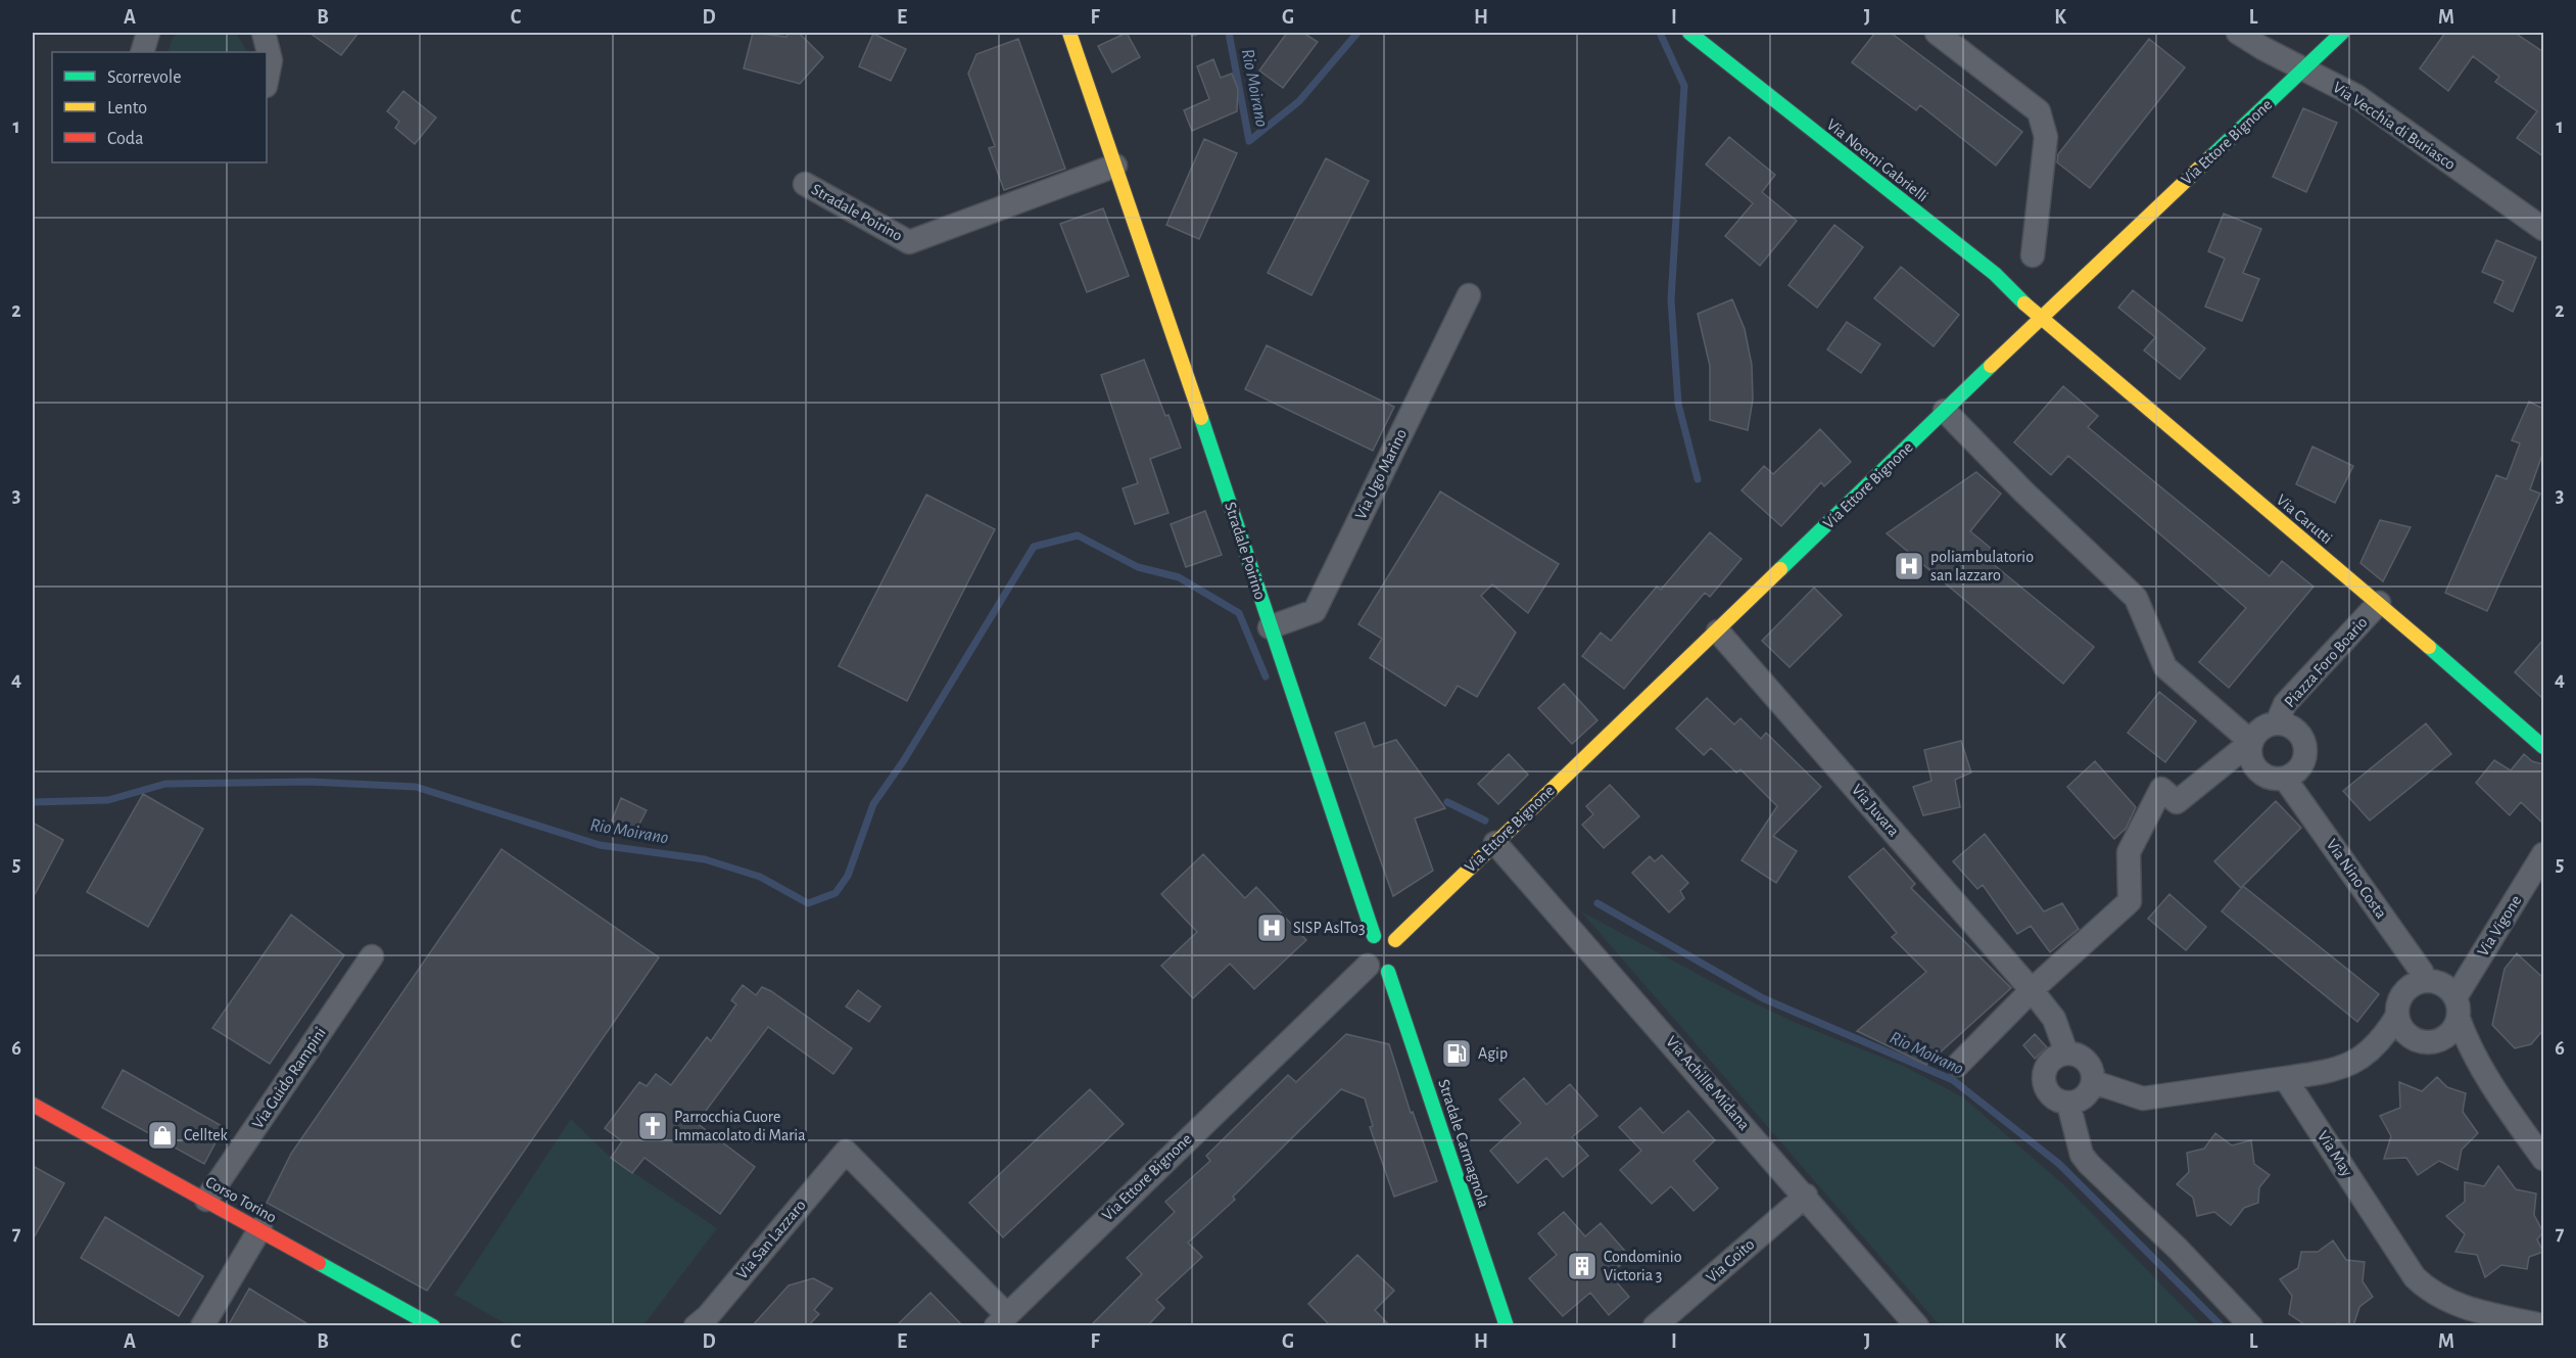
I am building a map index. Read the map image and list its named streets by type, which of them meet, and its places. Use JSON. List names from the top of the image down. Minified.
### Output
{"streets":{"street":["Via Vecchia di Buriasco","Via Ettore Bignone","Via Noemi Gabrielli","Stradale Poirino","Via Ugo Marino","Via Carutti","Piazza Foro Boario","Via Juvara","Via Nino Costa","Via Vigone","Via Guido Rampini","Via Achille Midana","Stradale Carmagnola","Via May","Corso Torino","Via San Lazzaro","Via Goito"]},"crossings":[["Via Vecchia di Buriasco","Via Ettore Bignone"],["Via Ettore Bignone","Via Noemi Gabrielli"],["Via Ettore Bignone","Via Carutti"],["Via Ettore Bignone","Via Juvara"],["Via Ettore Bignone","Via Achille Midana"],["Via Ettore Bignone","Stradale Carmagnola"],["Via Ettore Bignone","Via San Lazzaro"],["Via Noemi Gabrielli","Via Carutti"],["Stradale Poirino","Via Ugo Marino"],["Via Carutti","Piazza Foro Boario"],["Piazza Foro Boario","Via Nino Costa"],["Via Nino Costa","Via Vigone"],["Via Guido Rampini","Corso Torino"],["Via Achille Midana","Via Goito"]],"water":["Rio Moirano"],"places":{"hospital":["poliambulatorio san lazzaro","SISP AslTo3"],"fuel station":["Agip"],"church":["Parrocchia Cuore Immacolato di Maria"],"shop":["Celltek"],"building":["Condominio Victoria 3"]},"legend":["Scorrevole","Lento","Coda"],"grid":{"columns":["A","B","C","D","E","F","G","H","I","J","K","L","M"],"rows":["1","2","3","4","5","6","7"]}}
